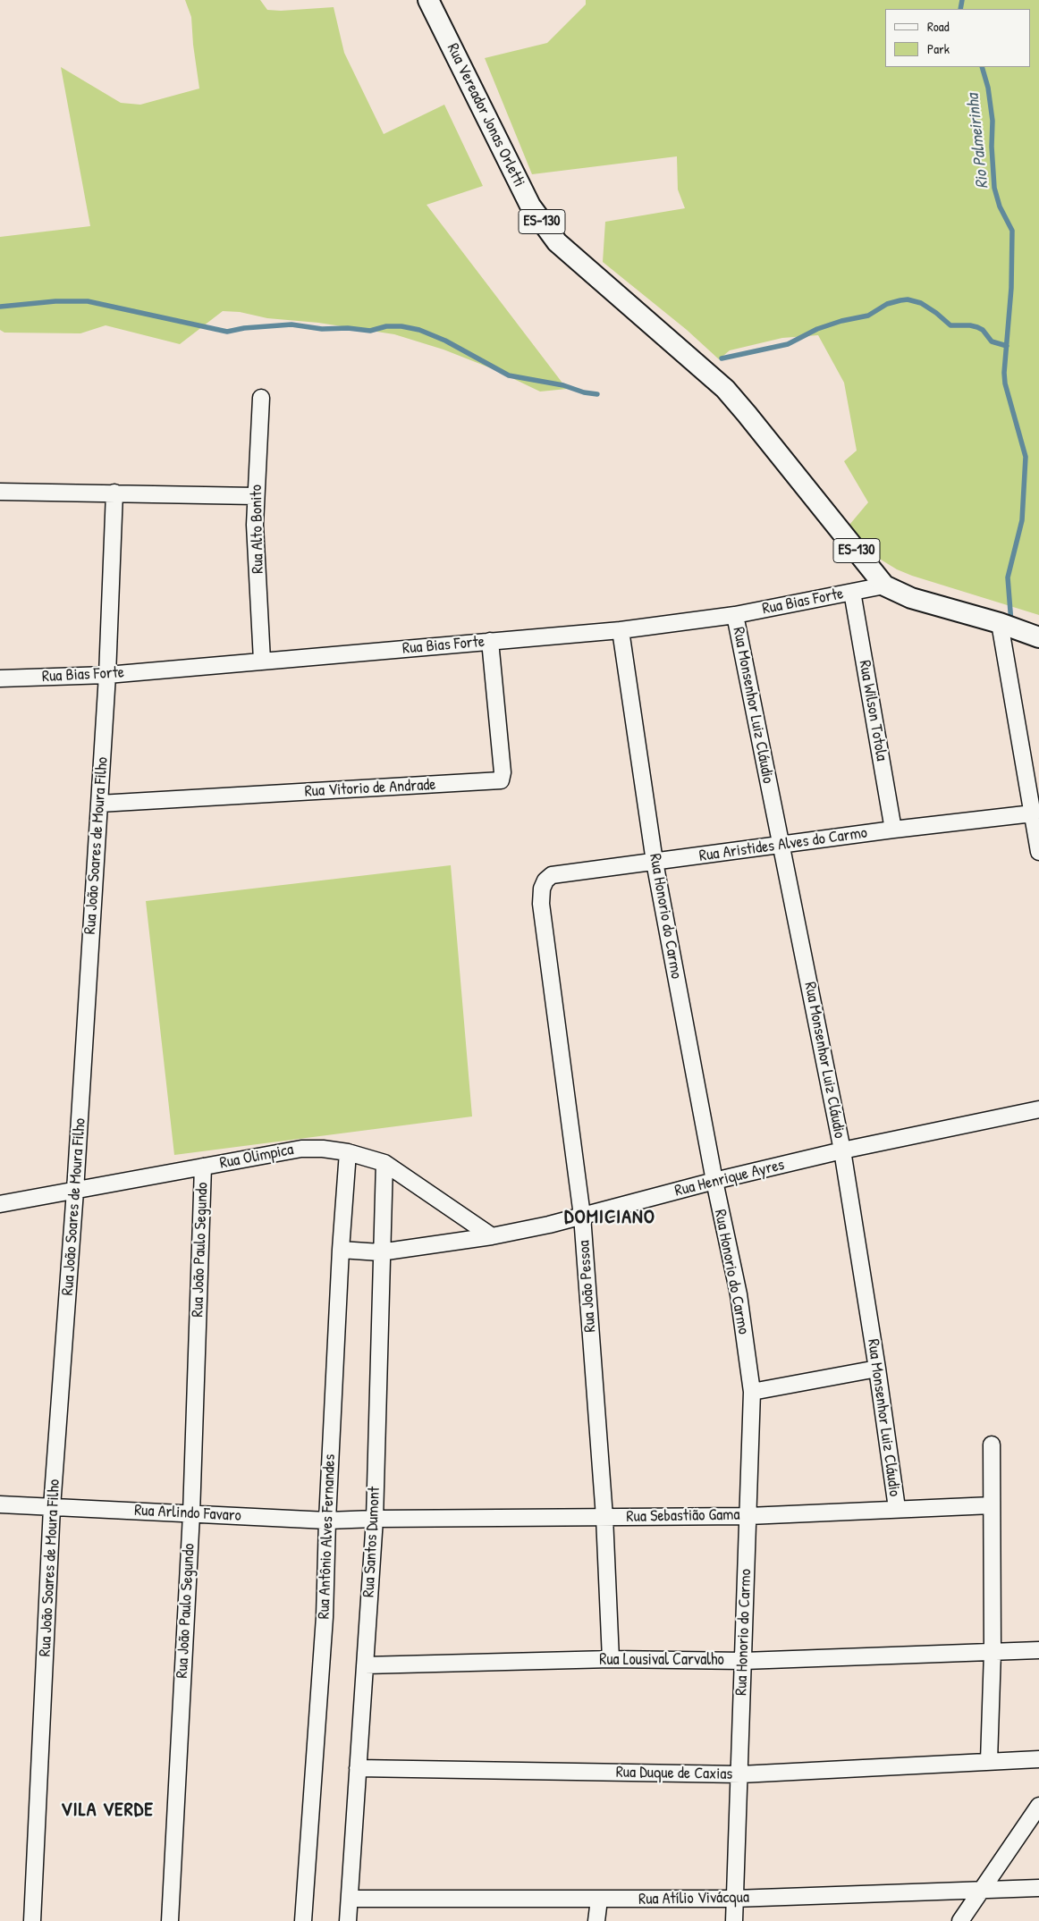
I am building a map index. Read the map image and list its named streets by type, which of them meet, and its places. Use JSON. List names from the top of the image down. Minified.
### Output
{"streets":{"main road":["Rua Vereador Jonas Orletti","ES-130"],"street":["Rua Alto Bonito","Rua Bias Forte","Rua Monsenhor Luiz Cláudio","Rua Wilson Totola","Rua Vitorio de Andrade","Rua Aristides Alves do Carmo","Rua João Soares de Moura Filho","Rua Honorio do Carmo","Rua Olimpica","Rua Henrique Ayres","Rua João Paulo Segundo","Rua João Pessoa","Rua Arlindo Favaro","Rua Sebastião Gama","Rua Antônio Alves Fernandes","Rua Santos Dumont","Rua Lousival Carvalho","Rua Duque de Caxias","Rua Atílio Vivácqua"]},"crossings":[["Rua Vereador Jonas Orletti","ES-130"],["Rua Vereador Jonas Orletti","Rua Bias Forte"],["ES-130","Rua Bias Forte"],["Rua Alto Bonito","Rua Bias Forte"],["Rua Bias Forte","Rua Monsenhor Luiz Cláudio"],["Rua Bias Forte","Rua Wilson Totola"],["Rua Bias Forte","Rua Vitorio de Andrade"],["Rua Bias Forte","Rua João Soares de Moura Filho"],["Rua Bias Forte","Rua Honorio do Carmo"],["Rua Monsenhor Luiz Cláudio","Rua Aristides Alves do Carmo"],["Rua Monsenhor Luiz Cláudio","Rua Henrique Ayres"],["Rua Monsenhor Luiz Cláudio","Rua Sebastião Gama"],["Rua Wilson Totola","Rua Aristides Alves do Carmo"],["Rua Vitorio de Andrade","Rua João Soares de Moura Filho"],["Rua Aristides Alves do Carmo","Rua Honorio do Carmo"],["Rua Aristides Alves do Carmo","Rua João Pessoa"],["Rua João Soares de Moura Filho","Rua Olimpica"],["Rua João Soares de Moura Filho","Rua Arlindo Favaro"],["Rua Honorio do Carmo","Rua Henrique Ayres"],["Rua Honorio do Carmo","Rua Sebastião Gama"],["Rua Honorio do Carmo","Rua Lousival Carvalho"],["Rua Honorio do Carmo","Rua Duque de Caxias"],["Rua Honorio do Carmo","Rua Atílio Vivácqua"],["Rua Olimpica","Rua Henrique Ayres"],["Rua Olimpica","Rua João Paulo Segundo"],["Rua Olimpica","Rua Antônio Alves Fernandes"],["Rua Olimpica","Rua Santos Dumont"],["Rua Henrique Ayres","Rua João Pessoa"],["Rua Henrique Ayres","Rua Antônio Alves Fernandes"],["Rua Henrique Ayres","Rua Santos Dumont"],["Rua João Paulo Segundo","Rua Arlindo Favaro"],["Rua João Pessoa","Rua Sebastião Gama"],["Rua João Pessoa","Rua Lousival Carvalho"],["Rua Arlindo Favaro","Rua Sebastião Gama"],["Rua Arlindo Favaro","Rua Antônio Alves Fernandes"],["Rua Arlindo Favaro","Rua Santos Dumont"],["Rua Sebastião Gama","Rua Santos Dumont"],["Rua Santos Dumont","Rua Lousival Carvalho"],["Rua Santos Dumont","Rua Duque de Caxias"],["Rua Santos Dumont","Rua Atílio Vivácqua"]],"districts":["DOMICIANO","VILA VERDE"],"water":["Rio Palmeirinha"],"legend":["Road","Park"]}
